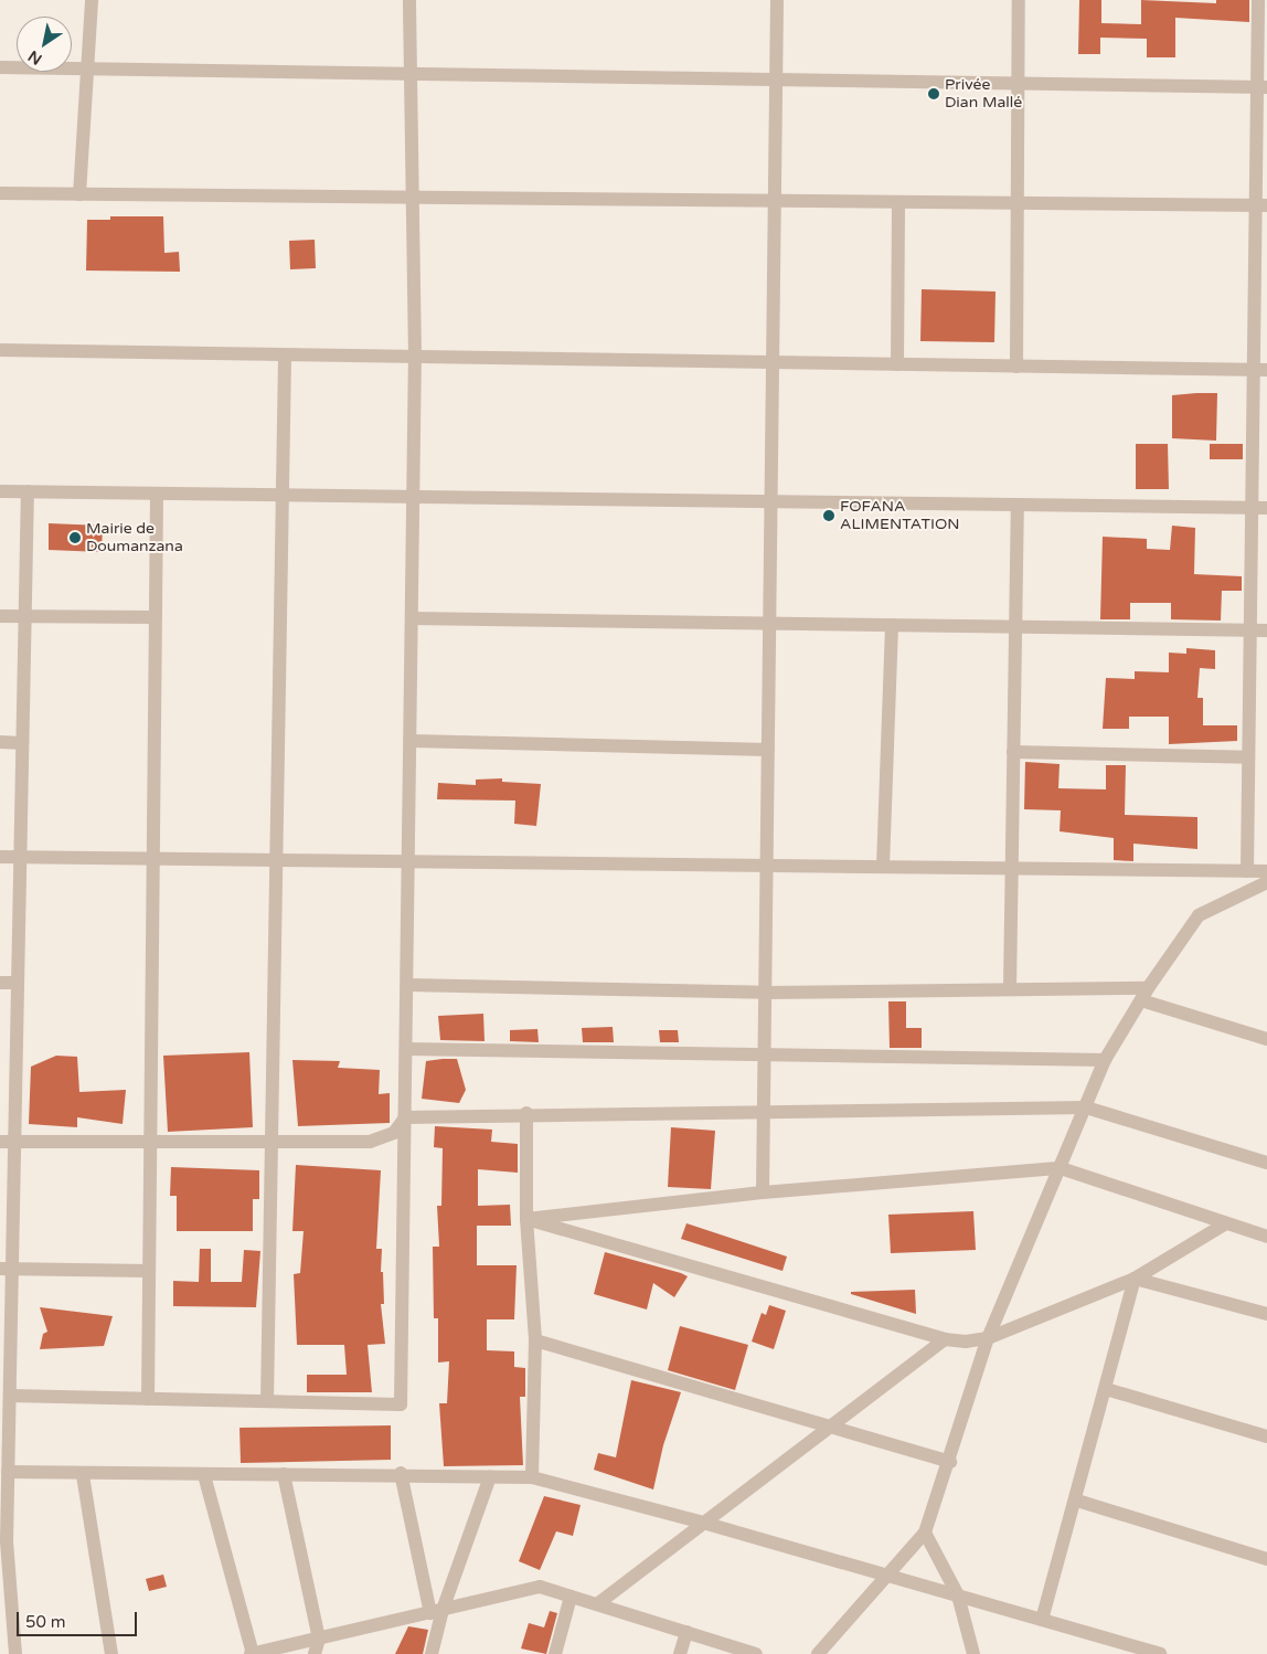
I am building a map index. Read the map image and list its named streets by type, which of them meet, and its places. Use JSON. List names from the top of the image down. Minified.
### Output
{"places":["Privée Dian Mallé","FOFANA ALIMENTATION","Mairie de Doumanzana"],"scale_bar":"50 m","north":"bottom left"}
